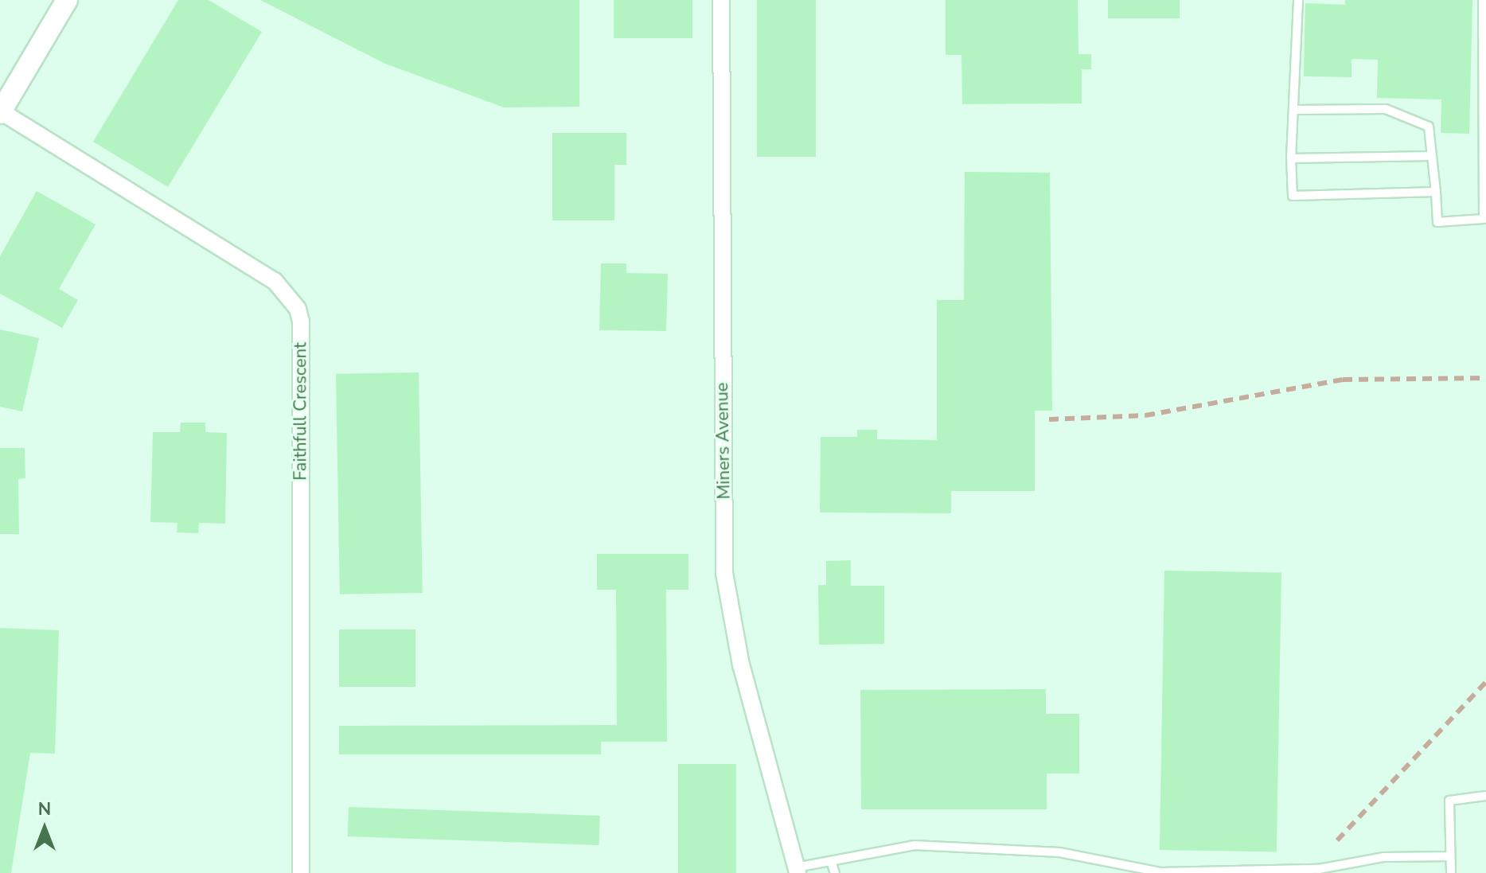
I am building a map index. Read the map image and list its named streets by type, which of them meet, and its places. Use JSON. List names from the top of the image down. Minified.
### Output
{"streets":{"street":["Faithfull Crescent","Miners Avenue"]},"north":"top"}
